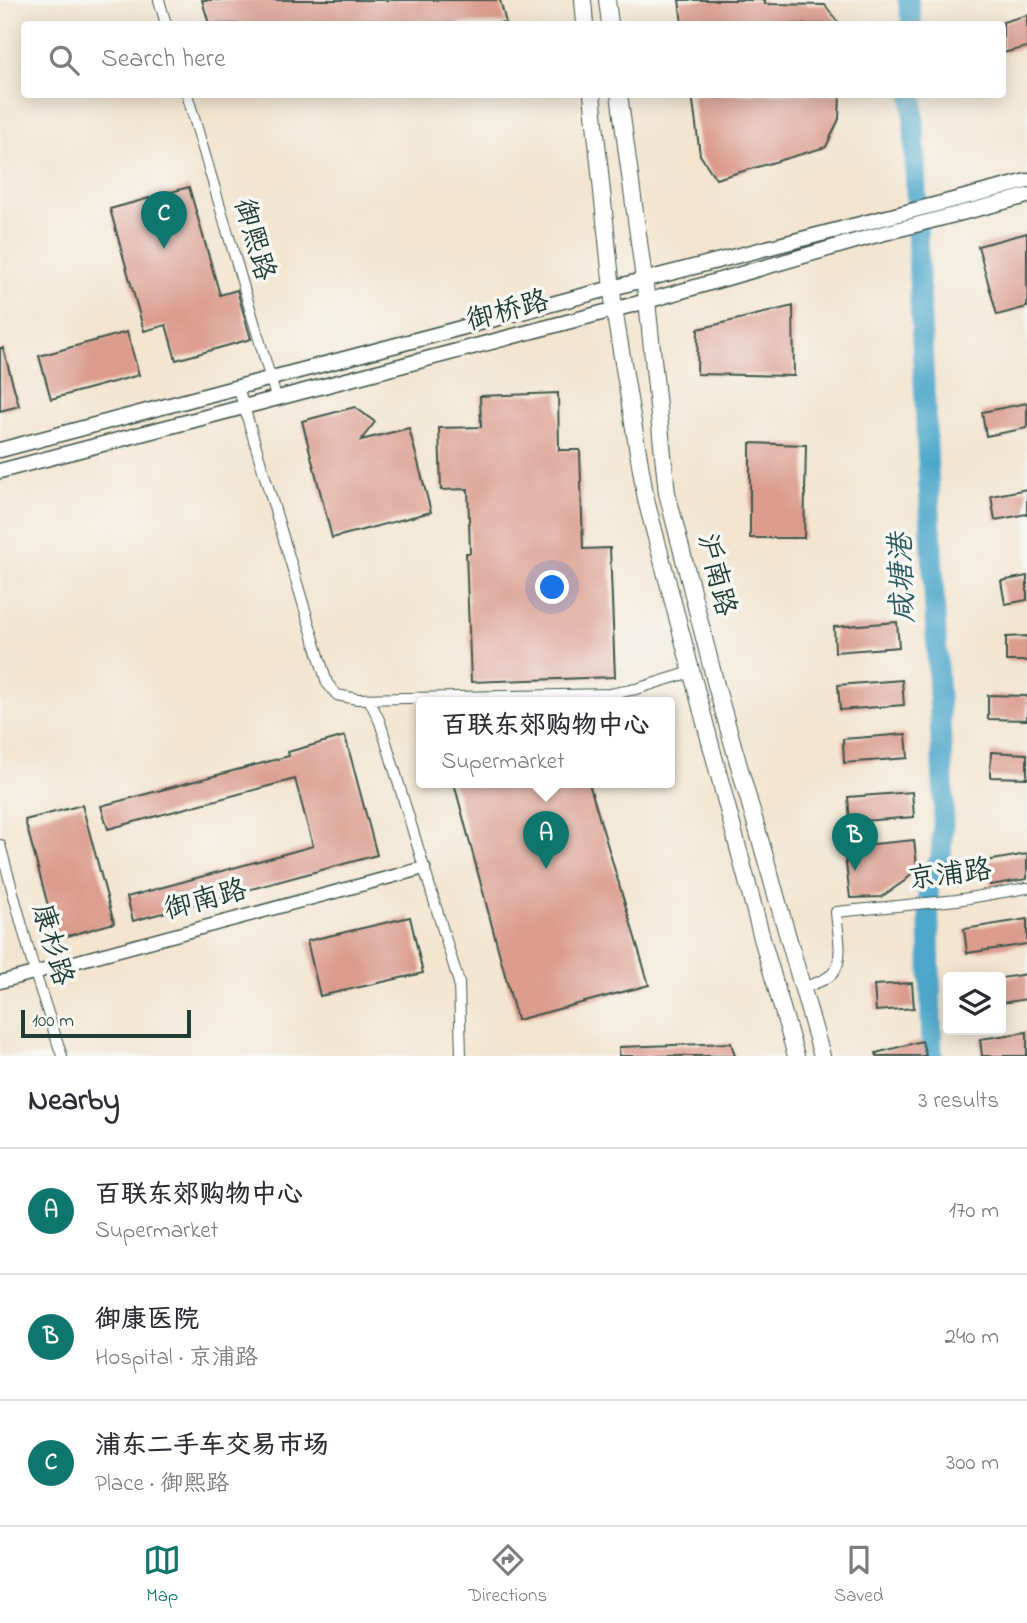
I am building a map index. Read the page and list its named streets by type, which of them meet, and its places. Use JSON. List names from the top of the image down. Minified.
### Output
{"streets":{"main road":["御桥路","沪南路"],"street":["御熙路","京浦路","御南路","康杉路"]},"crossings":[["御熙路","御桥路"],["御桥路","沪南路"],["沪南路","京浦路"],["御南路","康杉路"]],"water":["咸塘港"],"scale_bar":"100 m","page":{"search":"Search here","pins":["C","A","B"],"popup":["百联东郊购物中心","Supermarket"],"scale":"100 m","heading":["Nearby","3 results"],"list":[{"mark":"A","name":"百联东郊购物中心","note":"Supermarket","value":"170 m"},{"mark":"B","name":"御康医院","note":"Hospital · 京浦路","value":"240 m"},{"mark":"C","name":"浦东二手车交易市场","note":"Place · 御熙路","value":"300 m"}],"nav":["Map","Directions","Saved"]}}
